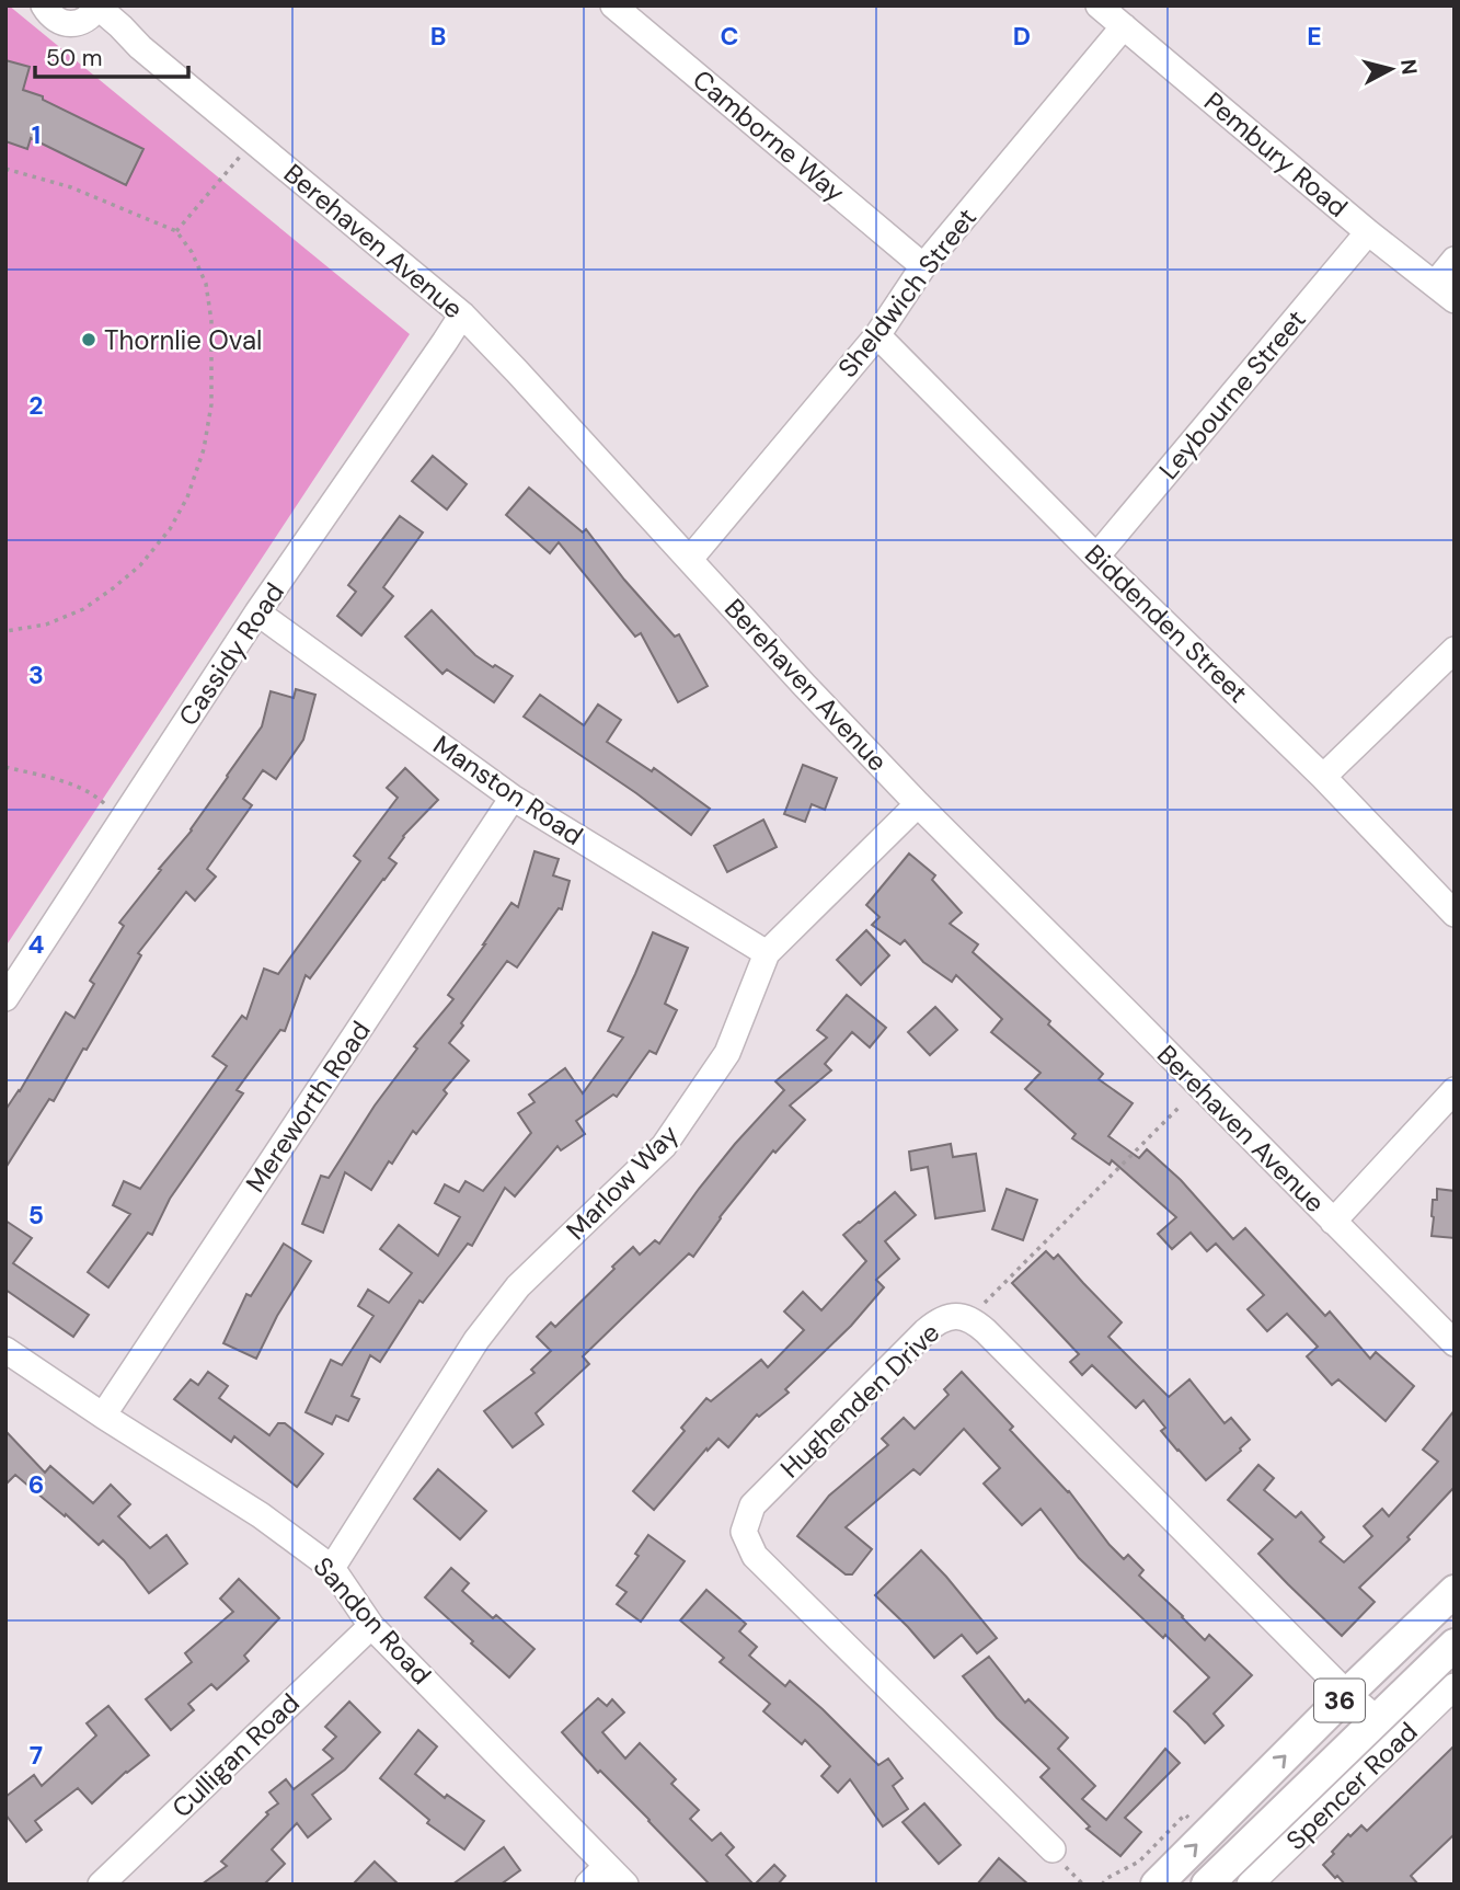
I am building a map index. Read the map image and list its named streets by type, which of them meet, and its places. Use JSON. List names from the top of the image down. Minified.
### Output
{"streets":{"main road":["36","Spencer Road"],"street":["Camborne Way","Pembury Road","Berehaven Avenue","Sheldwich Street","Leybourne Street","Biddenden Street","Cassidy Road","Manston Road","Mereworth Road","Marlow Way","Hughenden Drive","Sandon Road","Culligan Road"]},"crossings":[["Camborne Way","Sheldwich Street"],["Pembury Road","Sheldwich Street"],["Pembury Road","Leybourne Street"],["Berehaven Avenue","Sheldwich Street"],["Berehaven Avenue","Cassidy Road"],["Berehaven Avenue","Marlow Way"],["Sheldwich Street","Biddenden Street"],["Leybourne Street","Biddenden Street"],["Cassidy Road","Manston Road"],["Manston Road","Mereworth Road"],["Manston Road","Marlow Way"],["Mereworth Road","Sandon Road"],["Marlow Way","Sandon Road"],["Hughenden Drive","36"],["Hughenden Drive","Spencer Road"],["Sandon Road","Culligan Road"]],"places":["Thornlie Oval"],"scale_bar":"50 m","north":"right","grid":{"columns":["B","C","D","E"],"rows":["1","2","3","4","5","6","7"]}}
